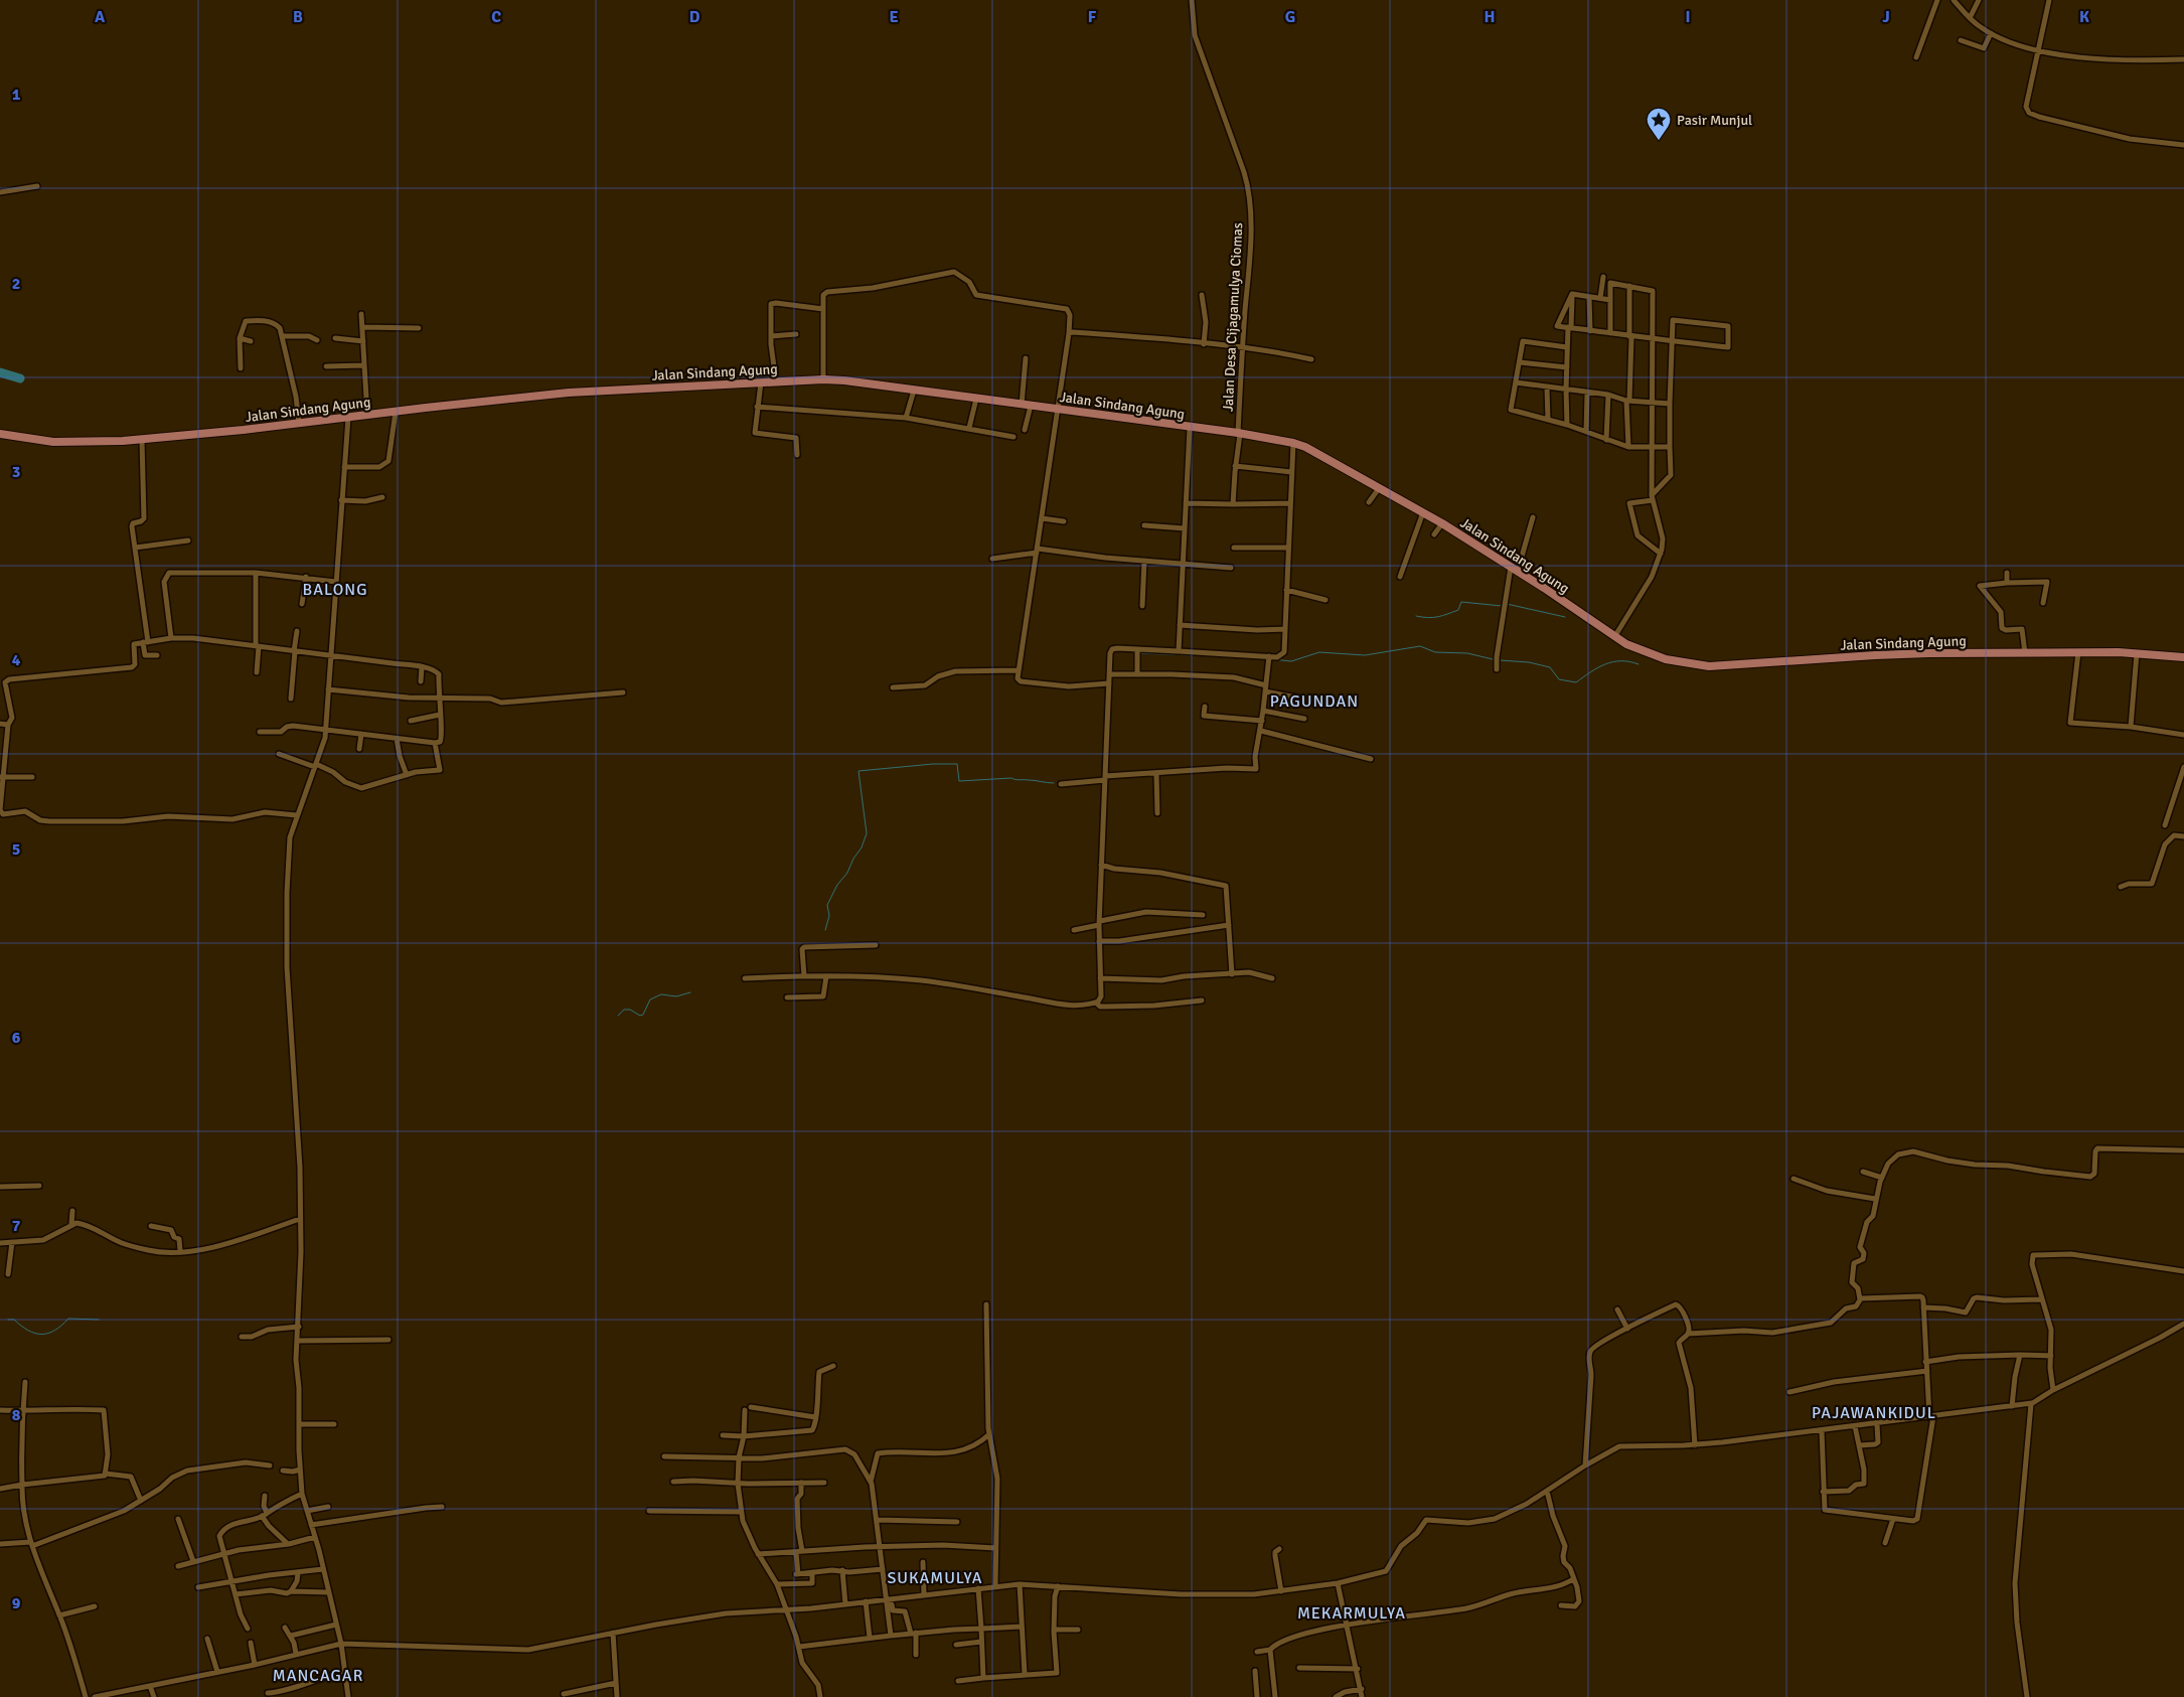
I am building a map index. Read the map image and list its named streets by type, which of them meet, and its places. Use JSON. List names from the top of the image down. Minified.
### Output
{"streets":{"main road":["Jalan Sindang Agung"],"street":["Jalan Desa Cijagamulya Ciomas"]},"crossings":[["Jalan Desa Cijagamulya Ciomas","Jalan Sindang Agung"]],"districts":["BALONG","PAGUNDAN","PAJAWANKIDUL","SUKAMULYA","MEKARMULYA","MANCAGAR"],"places":{"place":["Pasir Munjul"]},"grid":{"columns":["A","B","C","D","E","F","G","H","I","J","K"],"rows":["1","2","3","4","5","6","7","8","9"]}}
